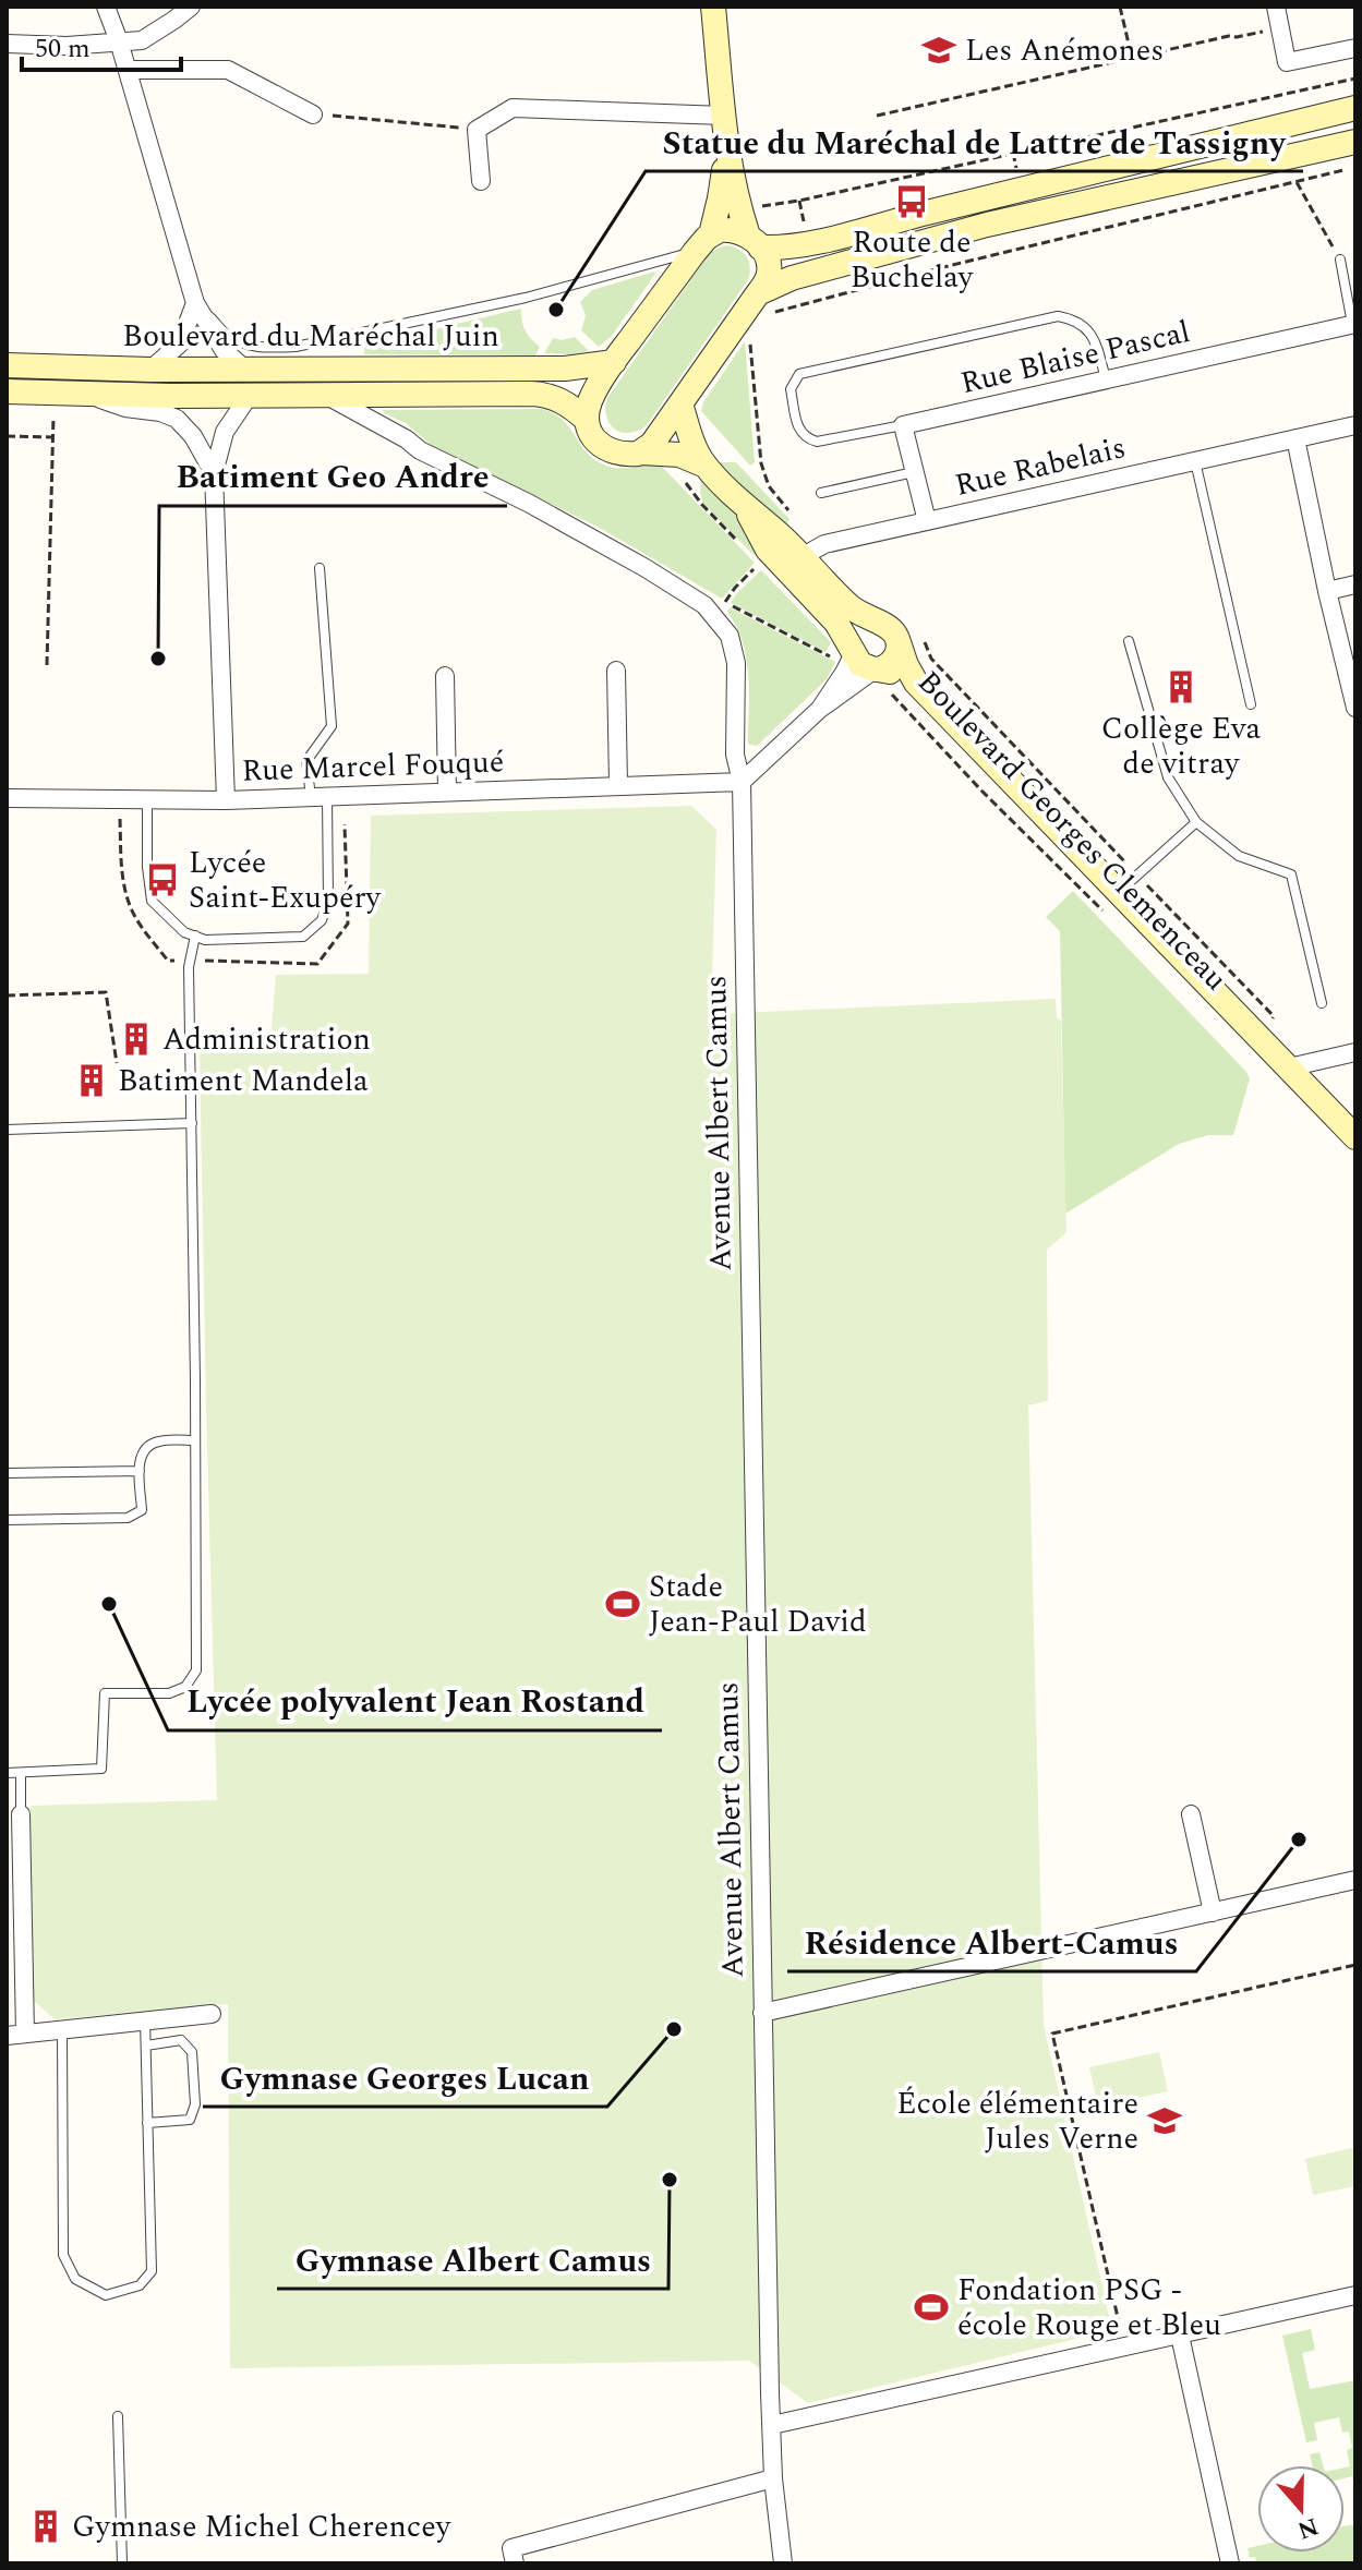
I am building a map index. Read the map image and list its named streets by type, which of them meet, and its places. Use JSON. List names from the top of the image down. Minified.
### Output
{"streets":{"main road":["Boulevard du Maréchal Juin","Boulevard Georges Clemenceau"],"street":["Rue Blaise Pascal","Rue Rabelais","Rue Marcel Fouqué","Avenue Albert Camus"]},"crossings":[["Boulevard du Maréchal Juin","Avenue Albert Camus"],["Rue Marcel Fouqué","Avenue Albert Camus"]],"places":{"school or university":["Les Anémones","École élémentaire Jules Verne"],"bus stop":["Route de Buchelay","Lycée Saint-Exupéry"],"other":["Statue du Maréchal de Lattre de Tassigny","Batiment Geo Andre","Lycée polyvalent Jean Rostand","Résidence Albert-Camus","Gymnase Georges Lucan","Gymnase Albert Camus"],"building":["Collège Eva de vitray","Administration","Batiment Mandela","Gymnase Michel Cherencey"],"sports":["Stade Jean-Paul David","Fondation PSG - école Rouge et Bleu"]},"scale_bar":"50 m","north":"bottom"}
